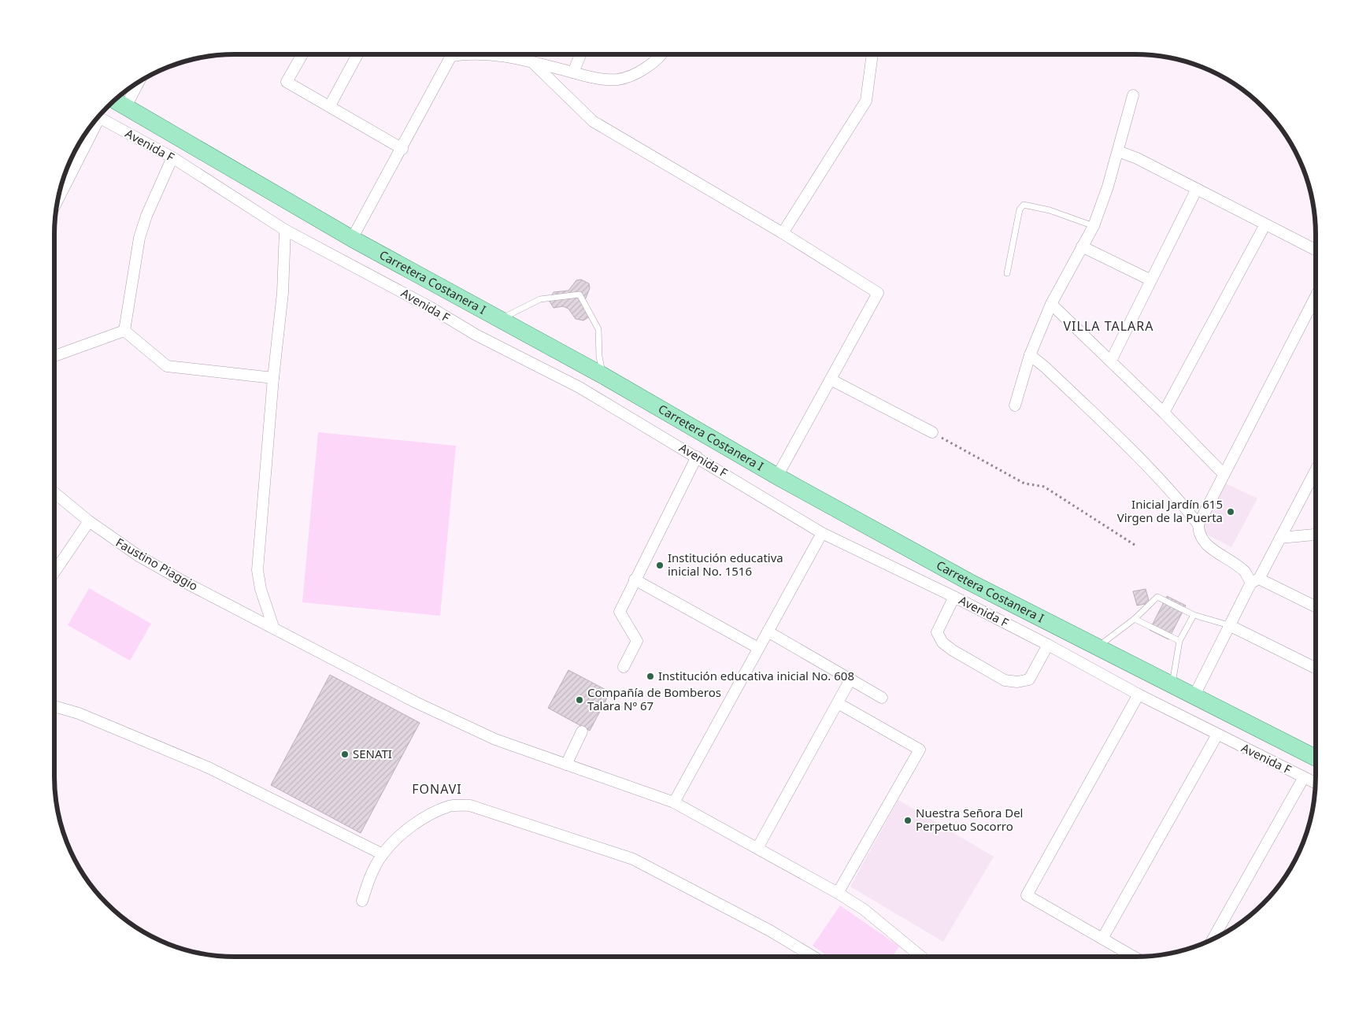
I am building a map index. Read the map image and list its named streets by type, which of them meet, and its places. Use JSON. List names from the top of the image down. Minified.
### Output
{"streets":{"main road":["Carretera Costanera I"],"street":["Avenida F","Faustino Piaggio"]},"districts":["VILLA TALARA","FONAVI"],"places":["Inicial Jardín 615 Virgen de la Puerta","Institución educativa inicial No. 1516","Institución educativa inicial No. 608","Compañía de Bomberos Talara Nº 67","SENATI","Nuestra Señora Del Perpetuo Socorro"]}
